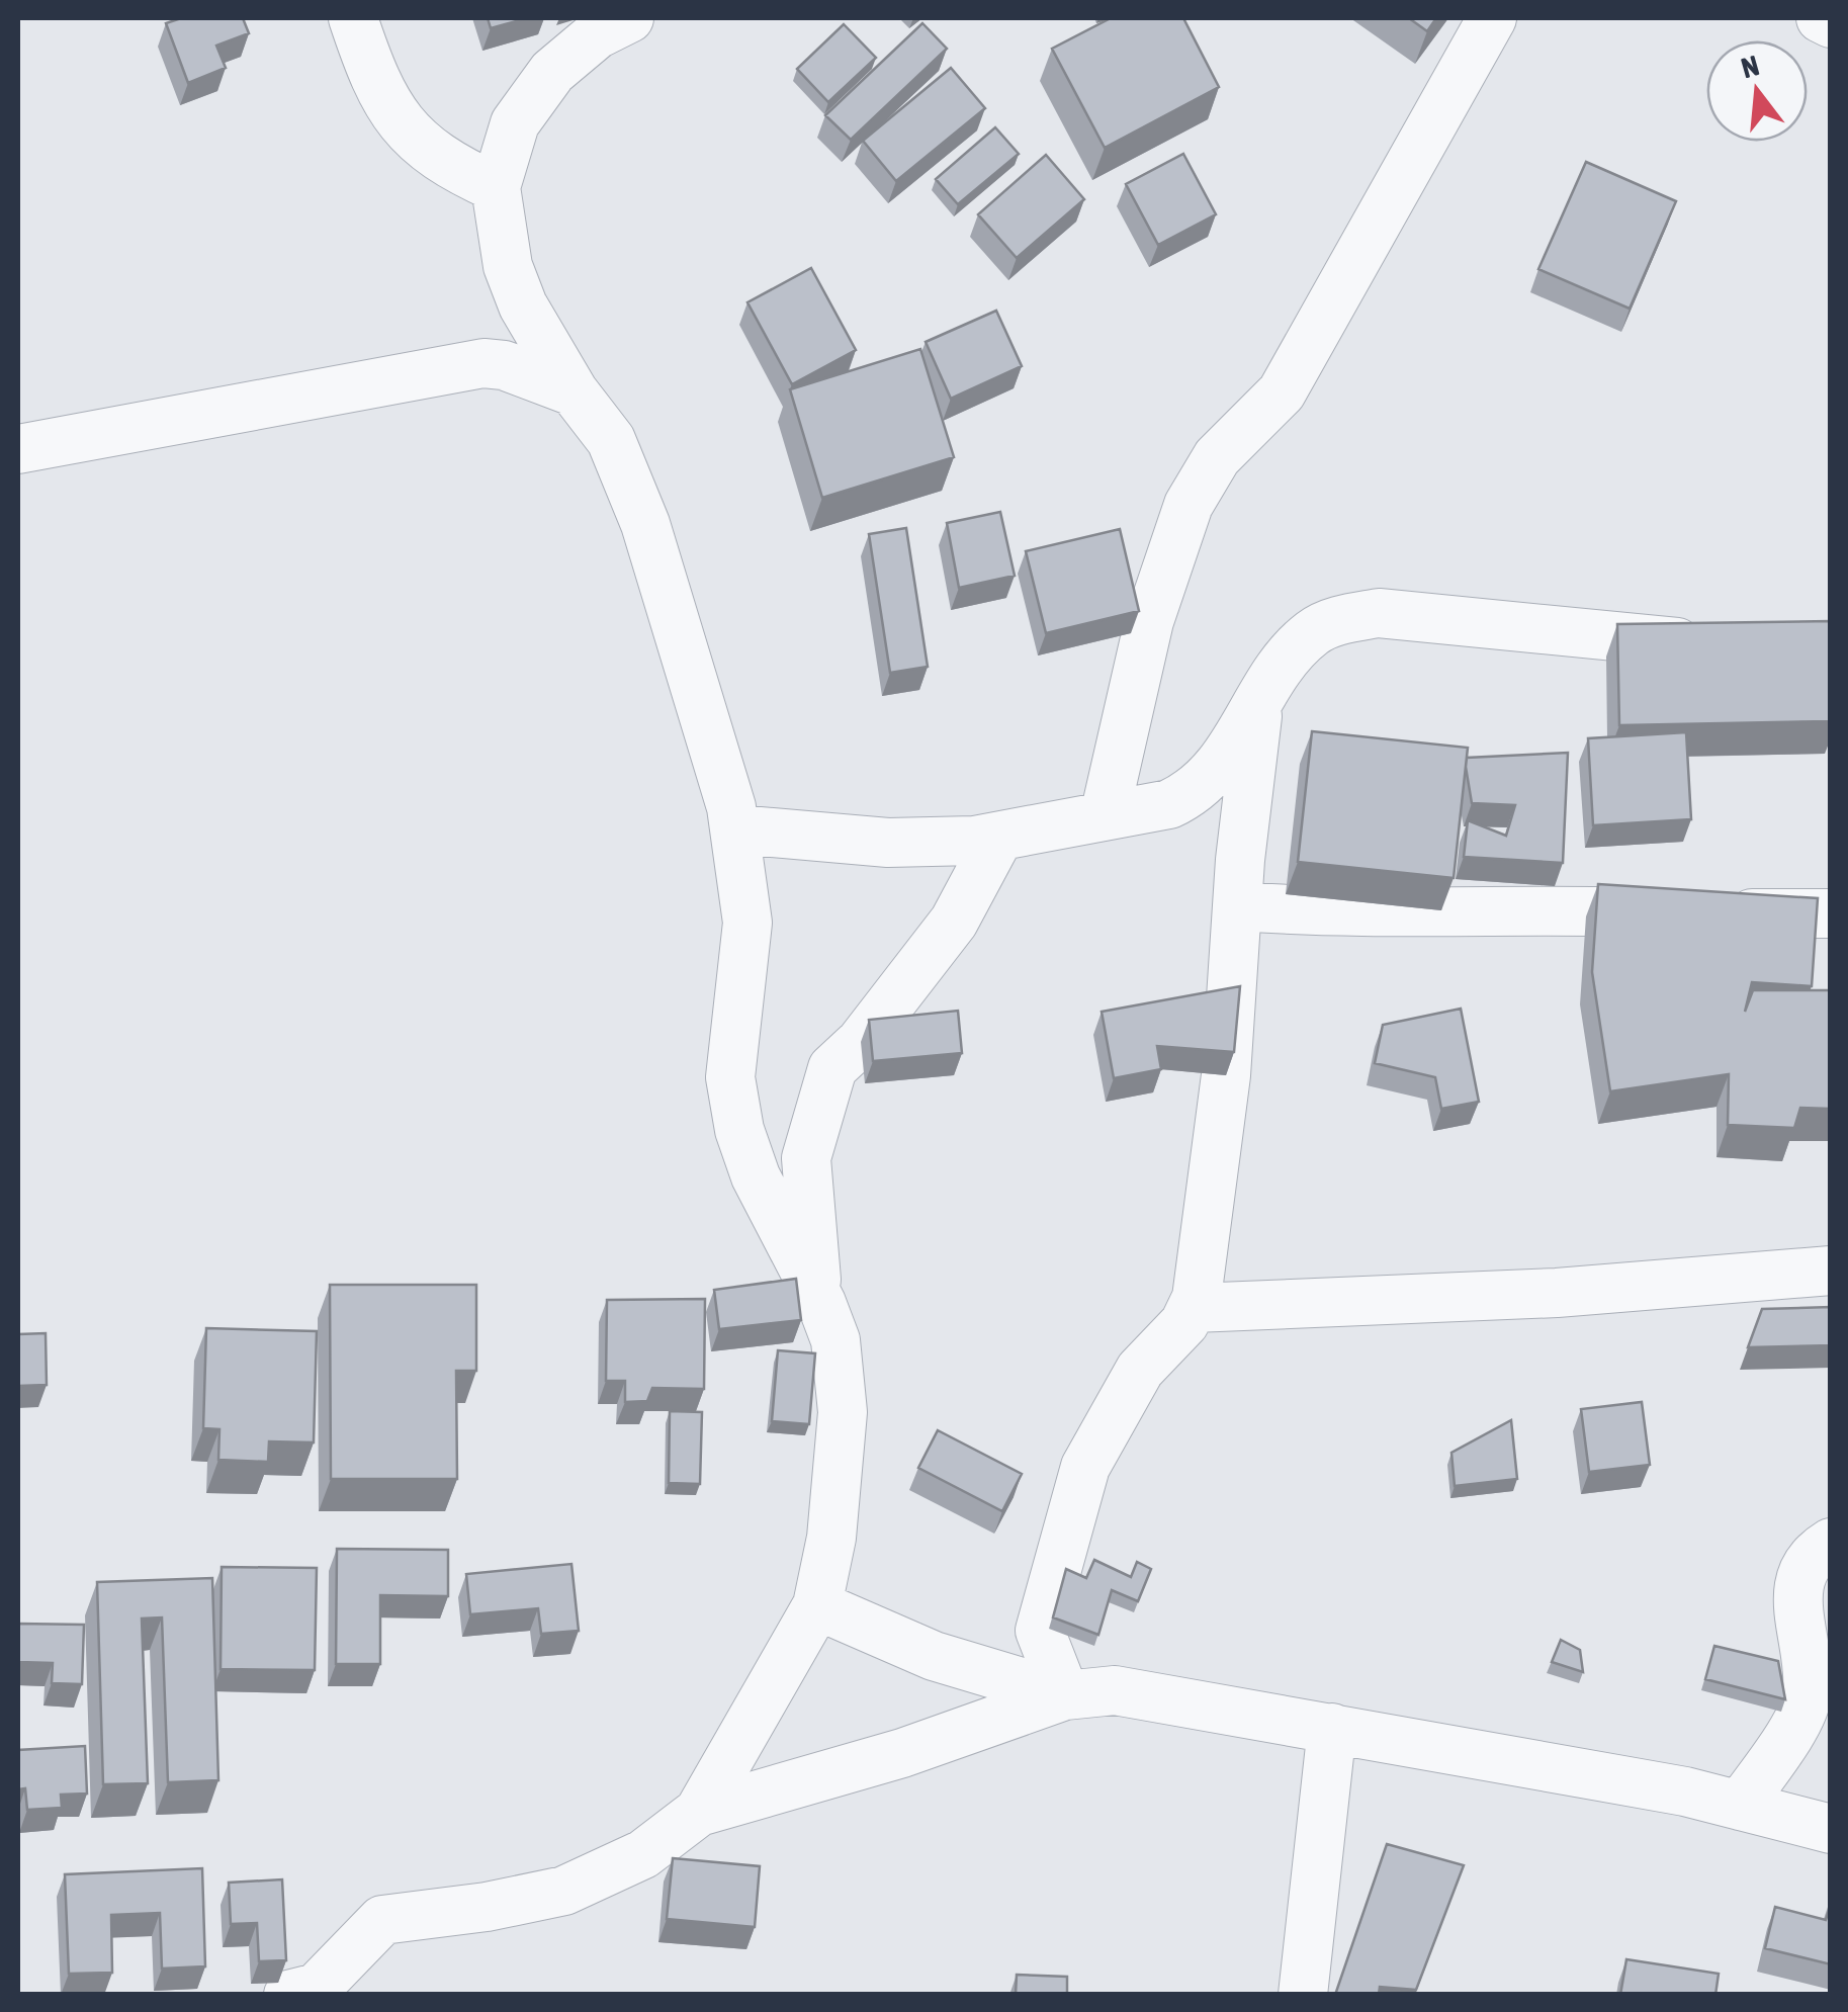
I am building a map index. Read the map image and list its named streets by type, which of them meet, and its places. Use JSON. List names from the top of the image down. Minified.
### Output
{"north":"top"}
